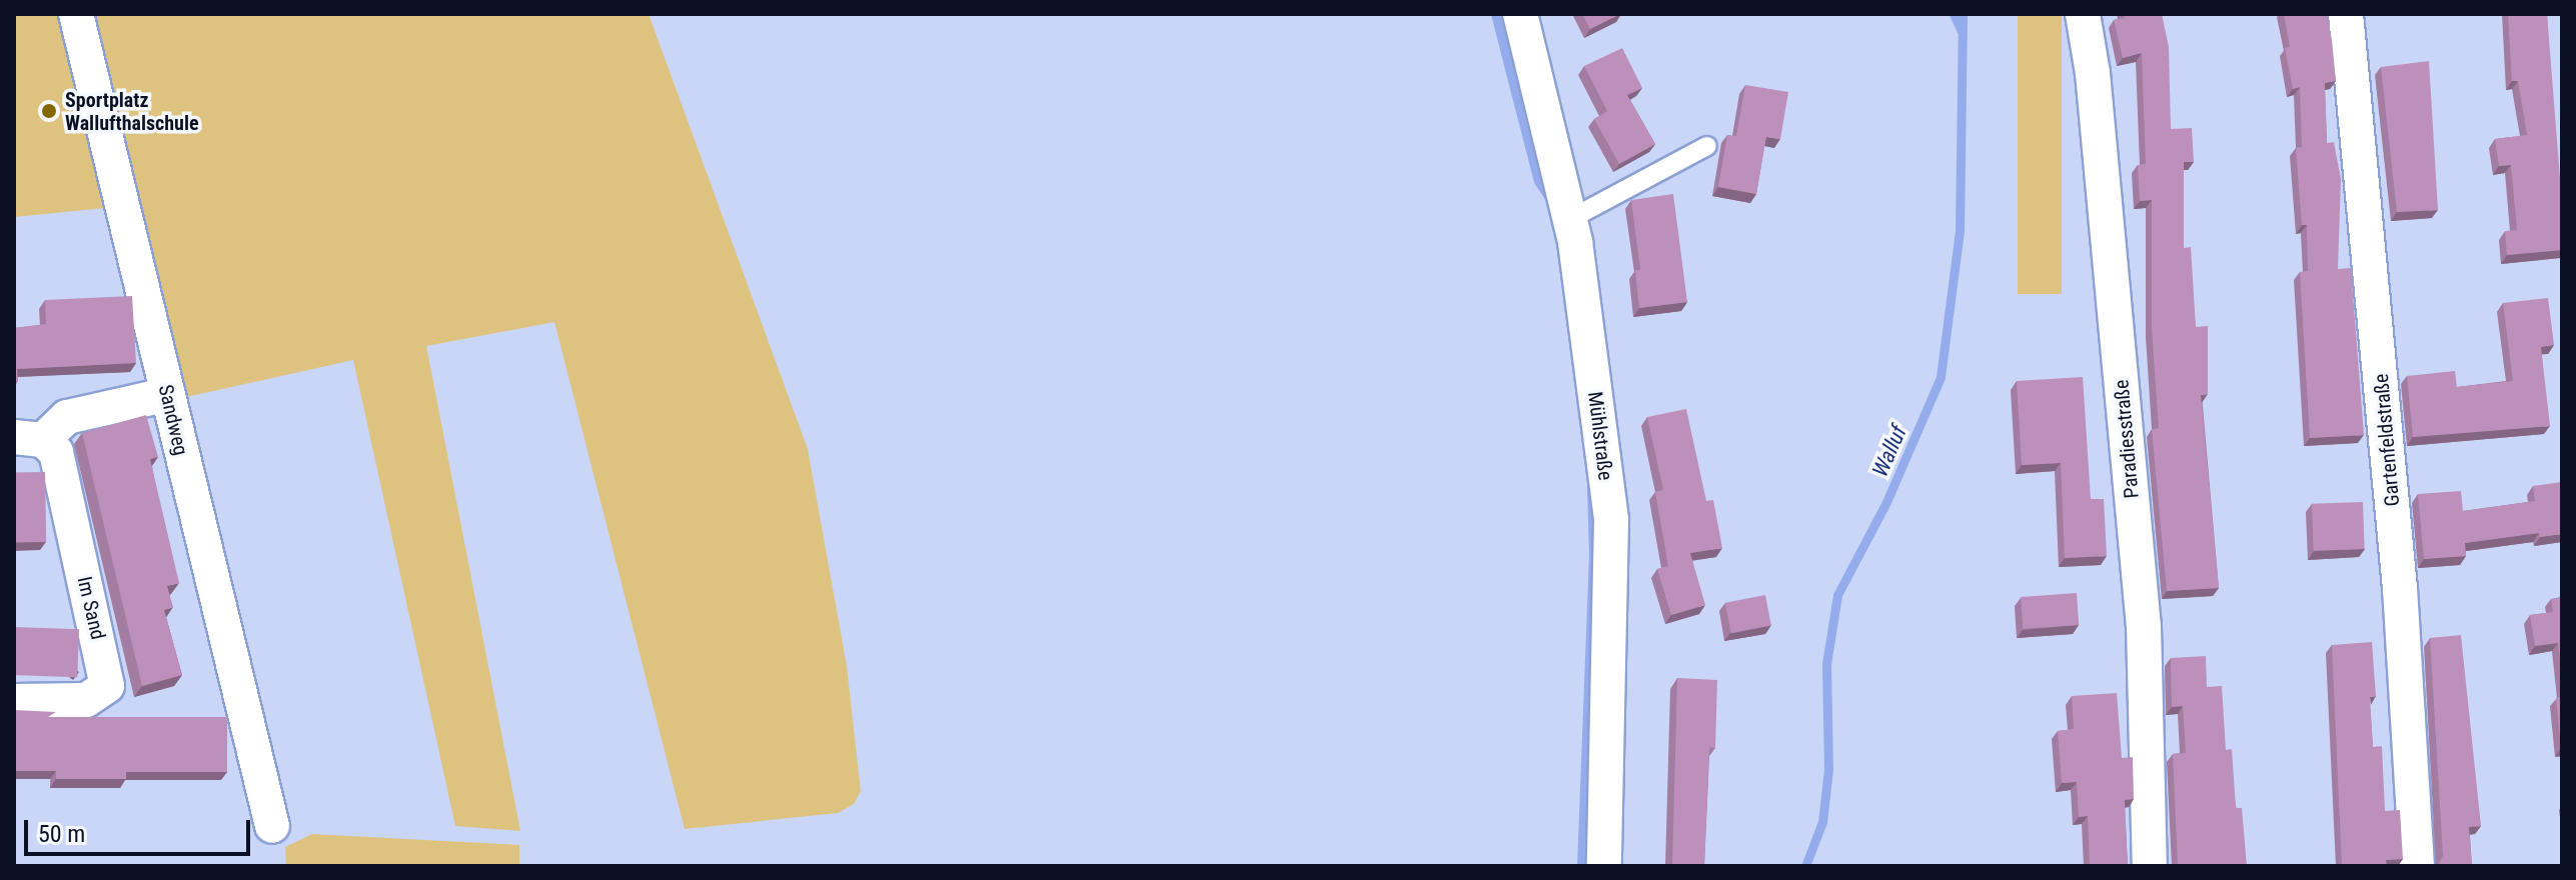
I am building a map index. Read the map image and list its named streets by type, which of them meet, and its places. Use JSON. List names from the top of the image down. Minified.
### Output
{"streets":{"street":["Sandweg","Mühlstraße","Paradiesstraße","Gartenfeldstraße","Im Sand"]},"water":["Walluf"],"places":["Sportplatz Wallufthalschule"],"scale_bar":"50 m"}
